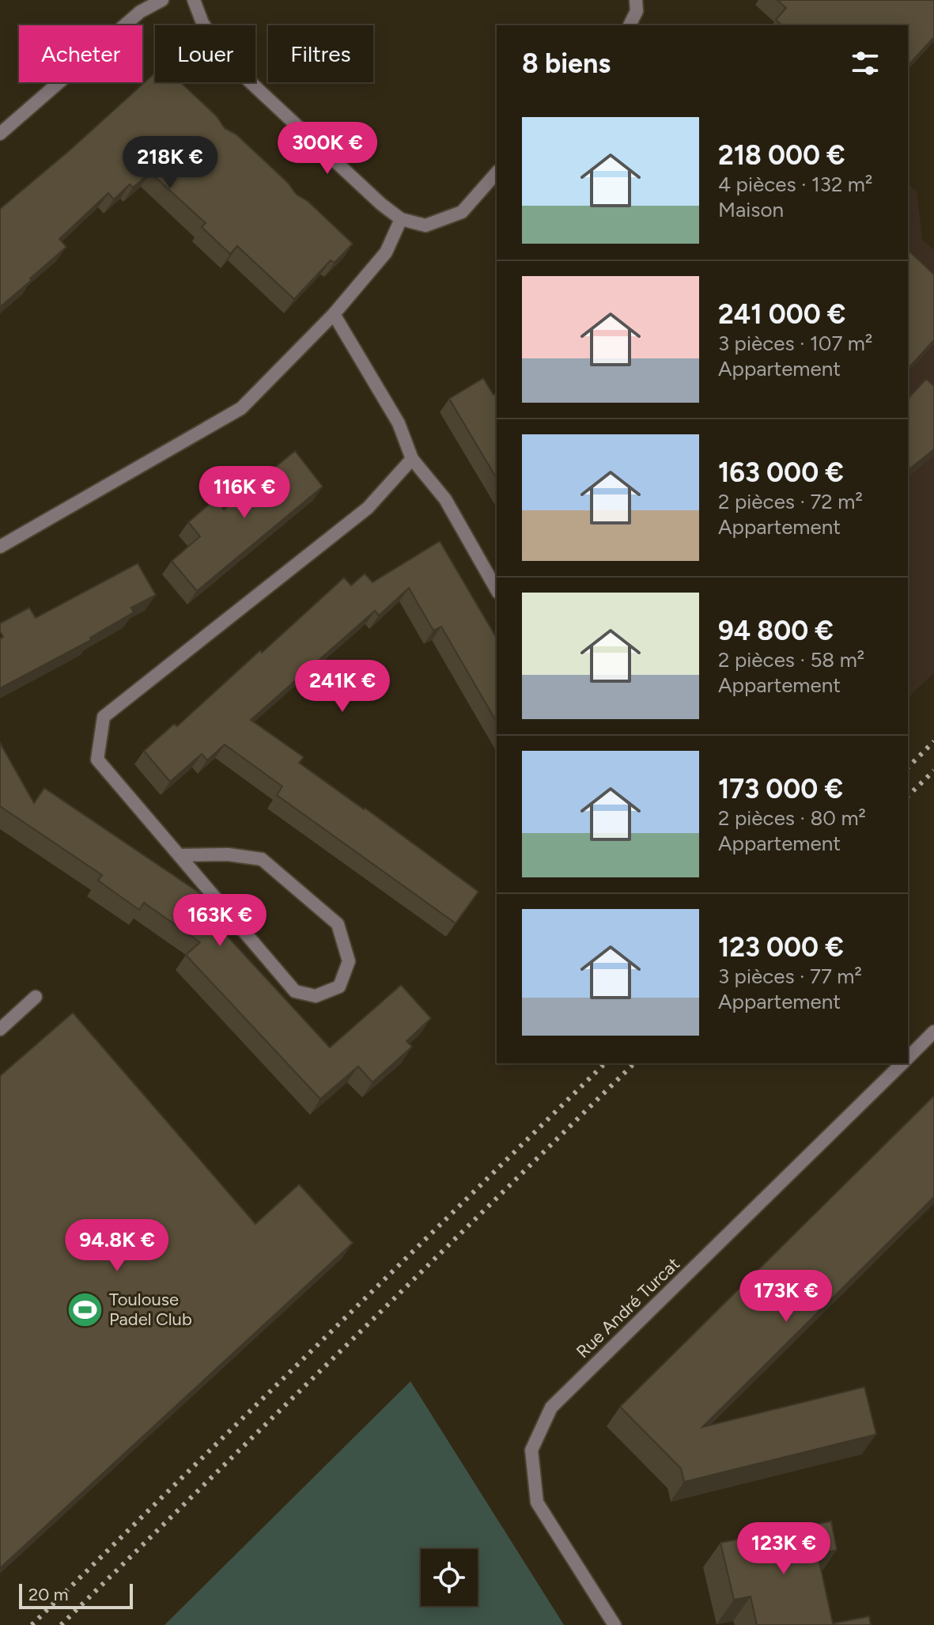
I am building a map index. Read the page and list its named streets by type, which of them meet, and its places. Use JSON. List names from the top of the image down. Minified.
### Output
{"streets":{"street":["Rue André Turcat"]},"places":{"sports":["Toulouse Padel Club"]},"scale_bar":"20 m","page":{"chip":["Acheter","Louer","Filtres"],"heading":"8 biens","list":[{"name":"218 000 €","note":"4 pièces · 132 m² · Maison"},{"name":"241 000 €","note":"3 pièces · 107 m² · Appartement"},{"name":"163 000 €","note":"2 pièces · 72 m² · Appartement"},{"name":"94 800 €","note":"2 pièces · 58 m² · Appartement"},{"name":"173 000 €","note":"2 pièces · 80 m² · Appartement"},{"name":"123 000 €","note":"3 pièces · 77 m² · Appartement"}],"price":["300K €","218K €","116K €","241K €","163K €","94.8K €","173K €","123K €"],"scale":"20 m"}}
